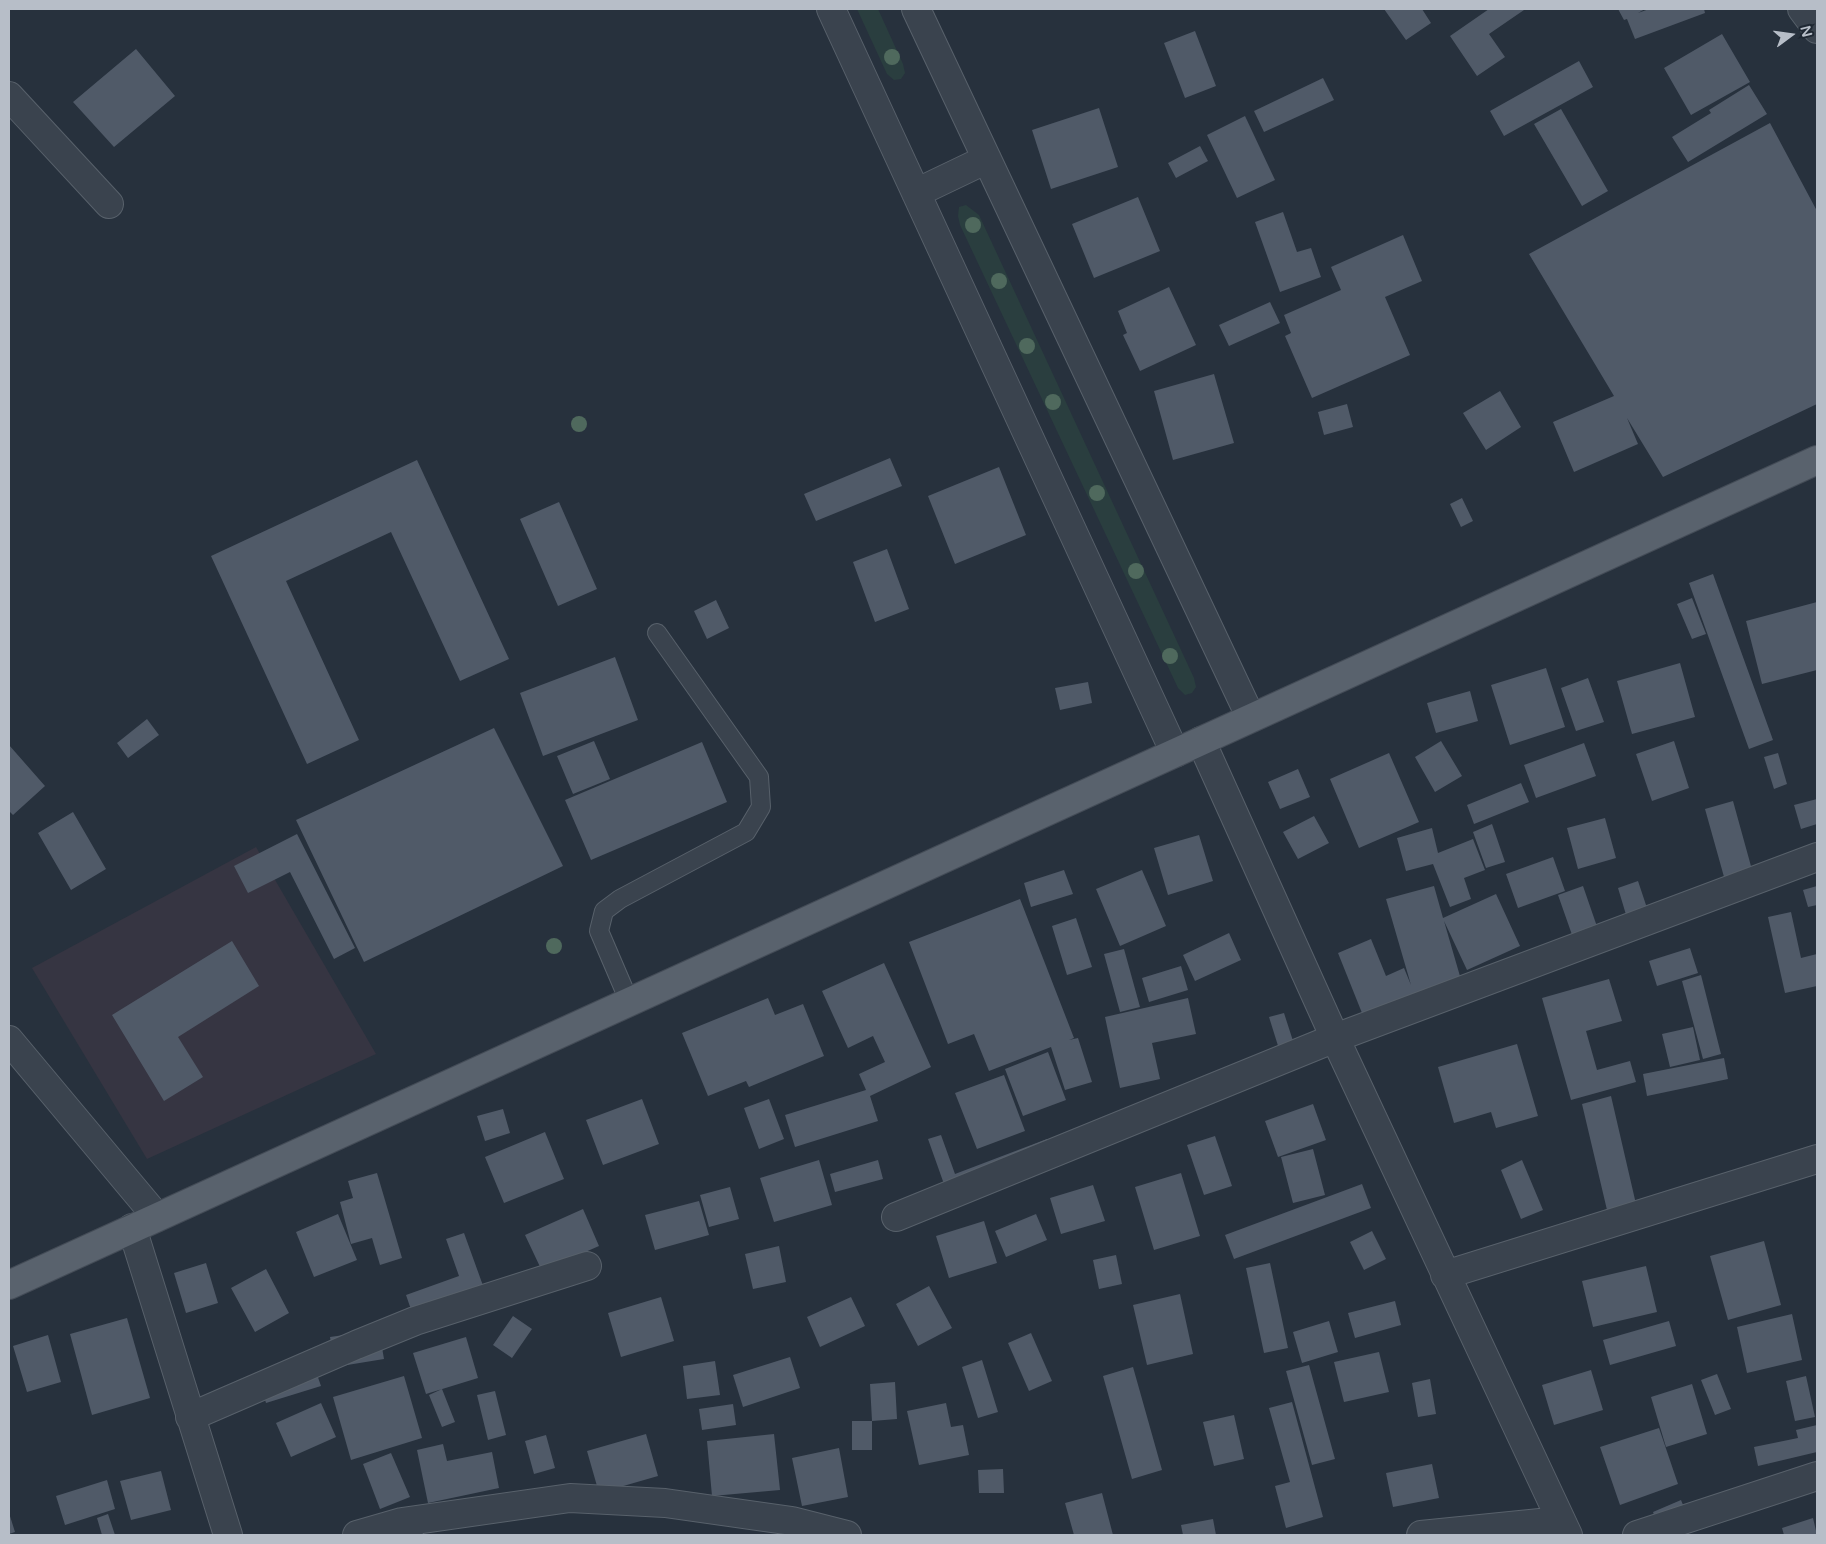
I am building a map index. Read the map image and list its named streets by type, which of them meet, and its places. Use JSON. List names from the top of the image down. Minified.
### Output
{"north":"right"}
